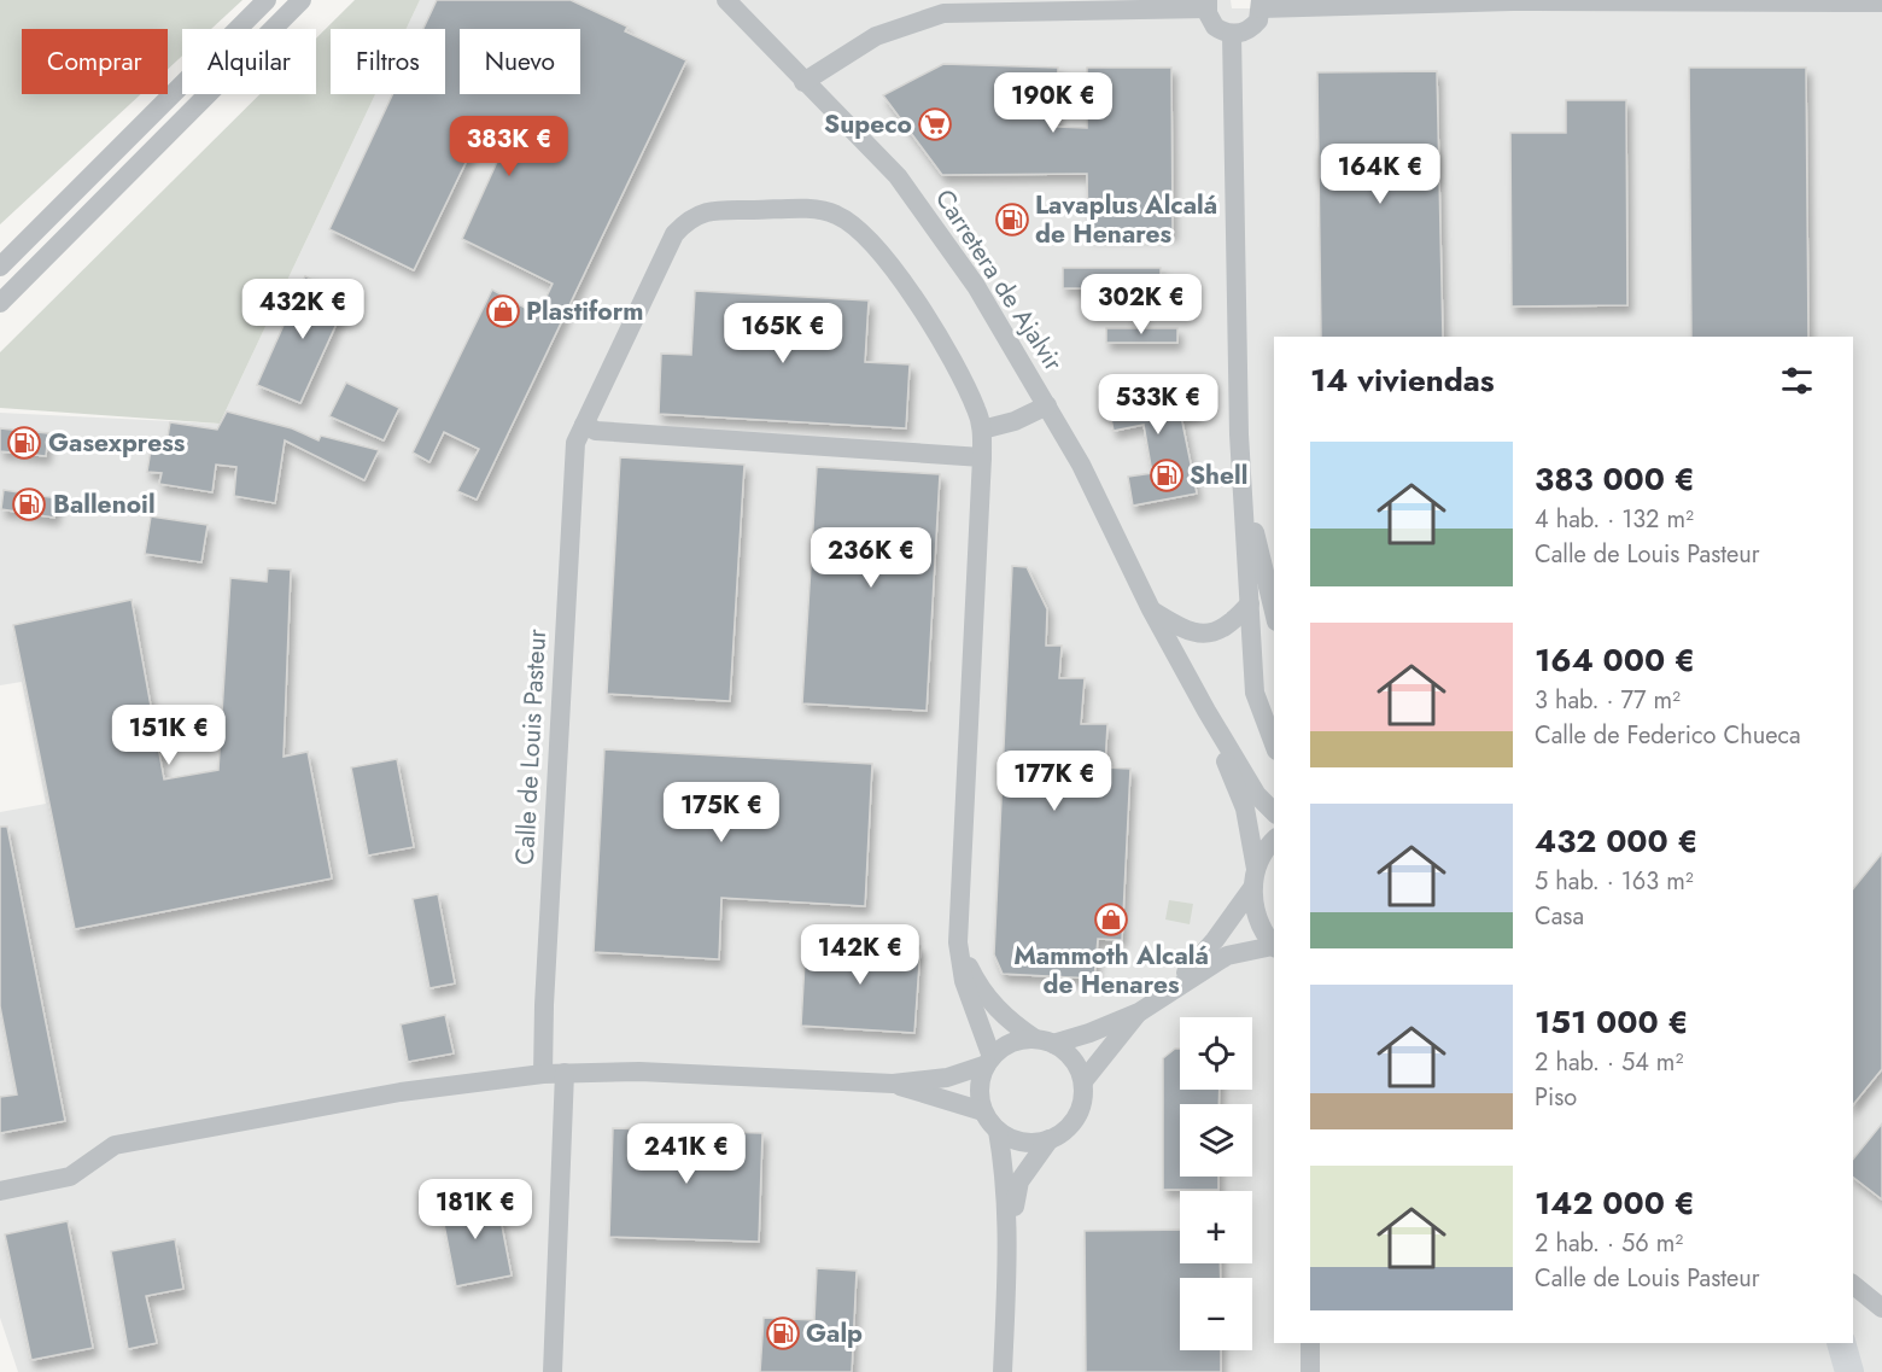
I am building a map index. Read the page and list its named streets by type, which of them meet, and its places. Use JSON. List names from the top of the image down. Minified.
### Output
{"streets":{"street":["Carretera de Ajalvir","Calle de Louis Pasteur"]},"places":{"supermarket":["Supeco"],"fuel station":["Lavaplus Alcalá de Henares","Gasexpress","Shell","Ballenoil","Galp"],"shop":["Plastiform","Mammoth Alcalá de Henares"]},"page":{"chip":["Comprar","Alquilar","Filtros","Nuevo"],"price":["190K €","383K €","164K €","302K €","432K €","165K €","533K €","236K €","151K €","177K €","175K €","142K €","241K €","181K €"],"heading":"14 viviendas","list":[{"name":"383 000 €","note":"4 hab. · 132 m² · Calle de Louis Pasteur"},{"name":"164 000 €","note":"3 hab. · 77 m² · Calle de Federico Chueca"},{"name":"432 000 €","note":"5 hab. · 163 m² · Casa"},{"name":"151 000 €","note":"2 hab. · 54 m² · Piso"},{"name":"142 000 €","note":"2 hab. · 56 m² · Calle de Louis Pasteur"}],"map_buttons":["+","−"]}}
